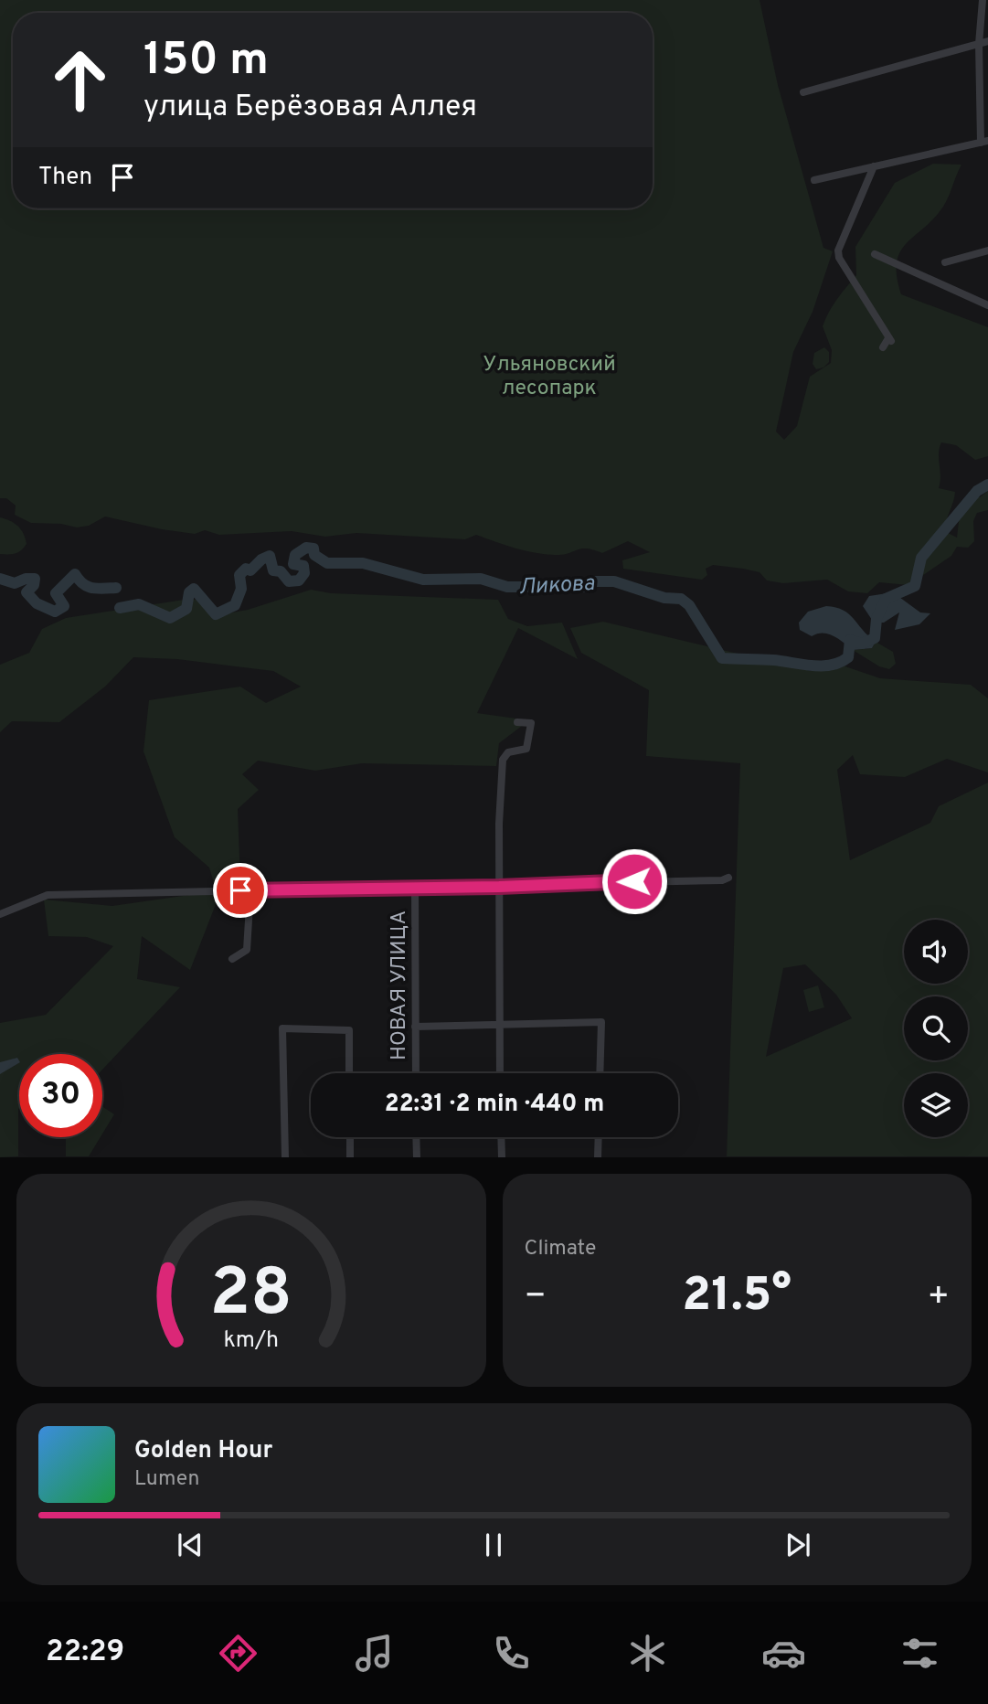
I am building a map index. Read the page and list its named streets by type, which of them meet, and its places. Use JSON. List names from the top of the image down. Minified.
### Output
{"streets":{"street":["НОВАЯ УЛИЦА"]},"water":["Ликова"],"parks":["Ульяновский лесопарк"],"page":{"turn":["150 m","улица Берёзовая Аллея"],"then":"Then","limit":"30","trip":"22:31 · 2 min · 440 m","tile":"Climate","heat":["−","21.5°","+"],"song":["Golden Hour","Lumen"],"tabs":"22:29","gauge":["28","km/h"]}}
